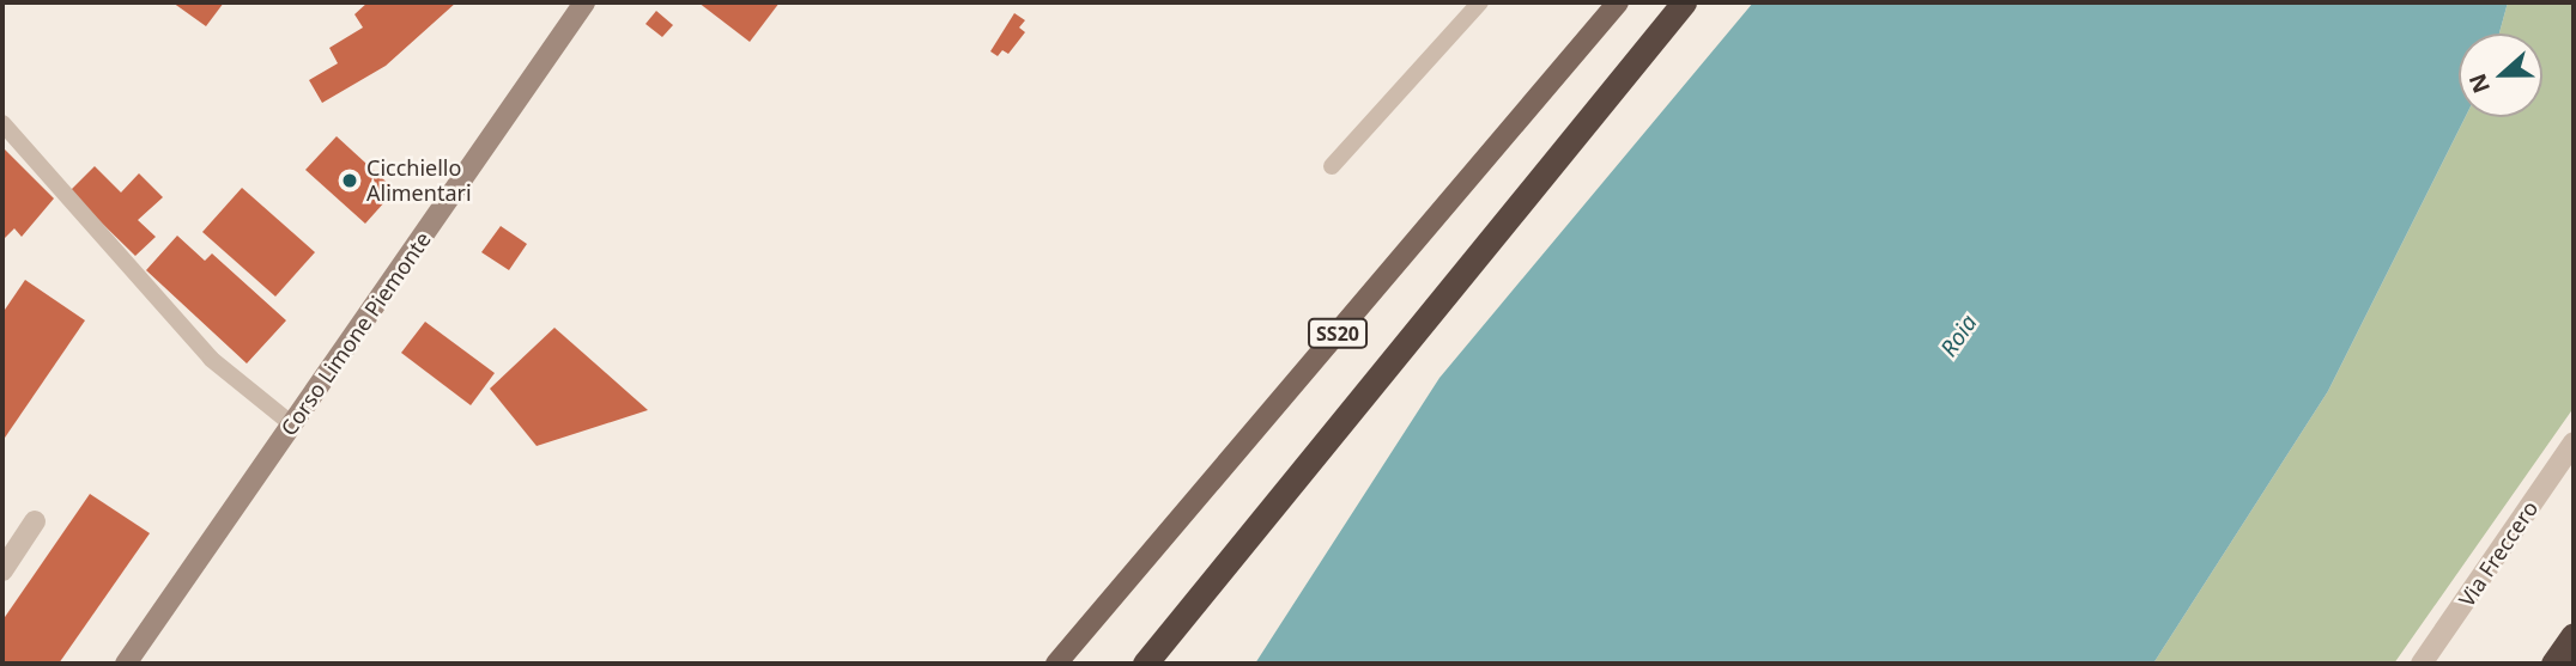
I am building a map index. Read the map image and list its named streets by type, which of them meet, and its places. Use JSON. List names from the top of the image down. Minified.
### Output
{"streets":{"main road":["Corso Limone Piemonte","SS20"],"street":["Via Freccero"]},"water":["Roia"],"places":["Cicchiello Alimentari"],"north":"left"}
